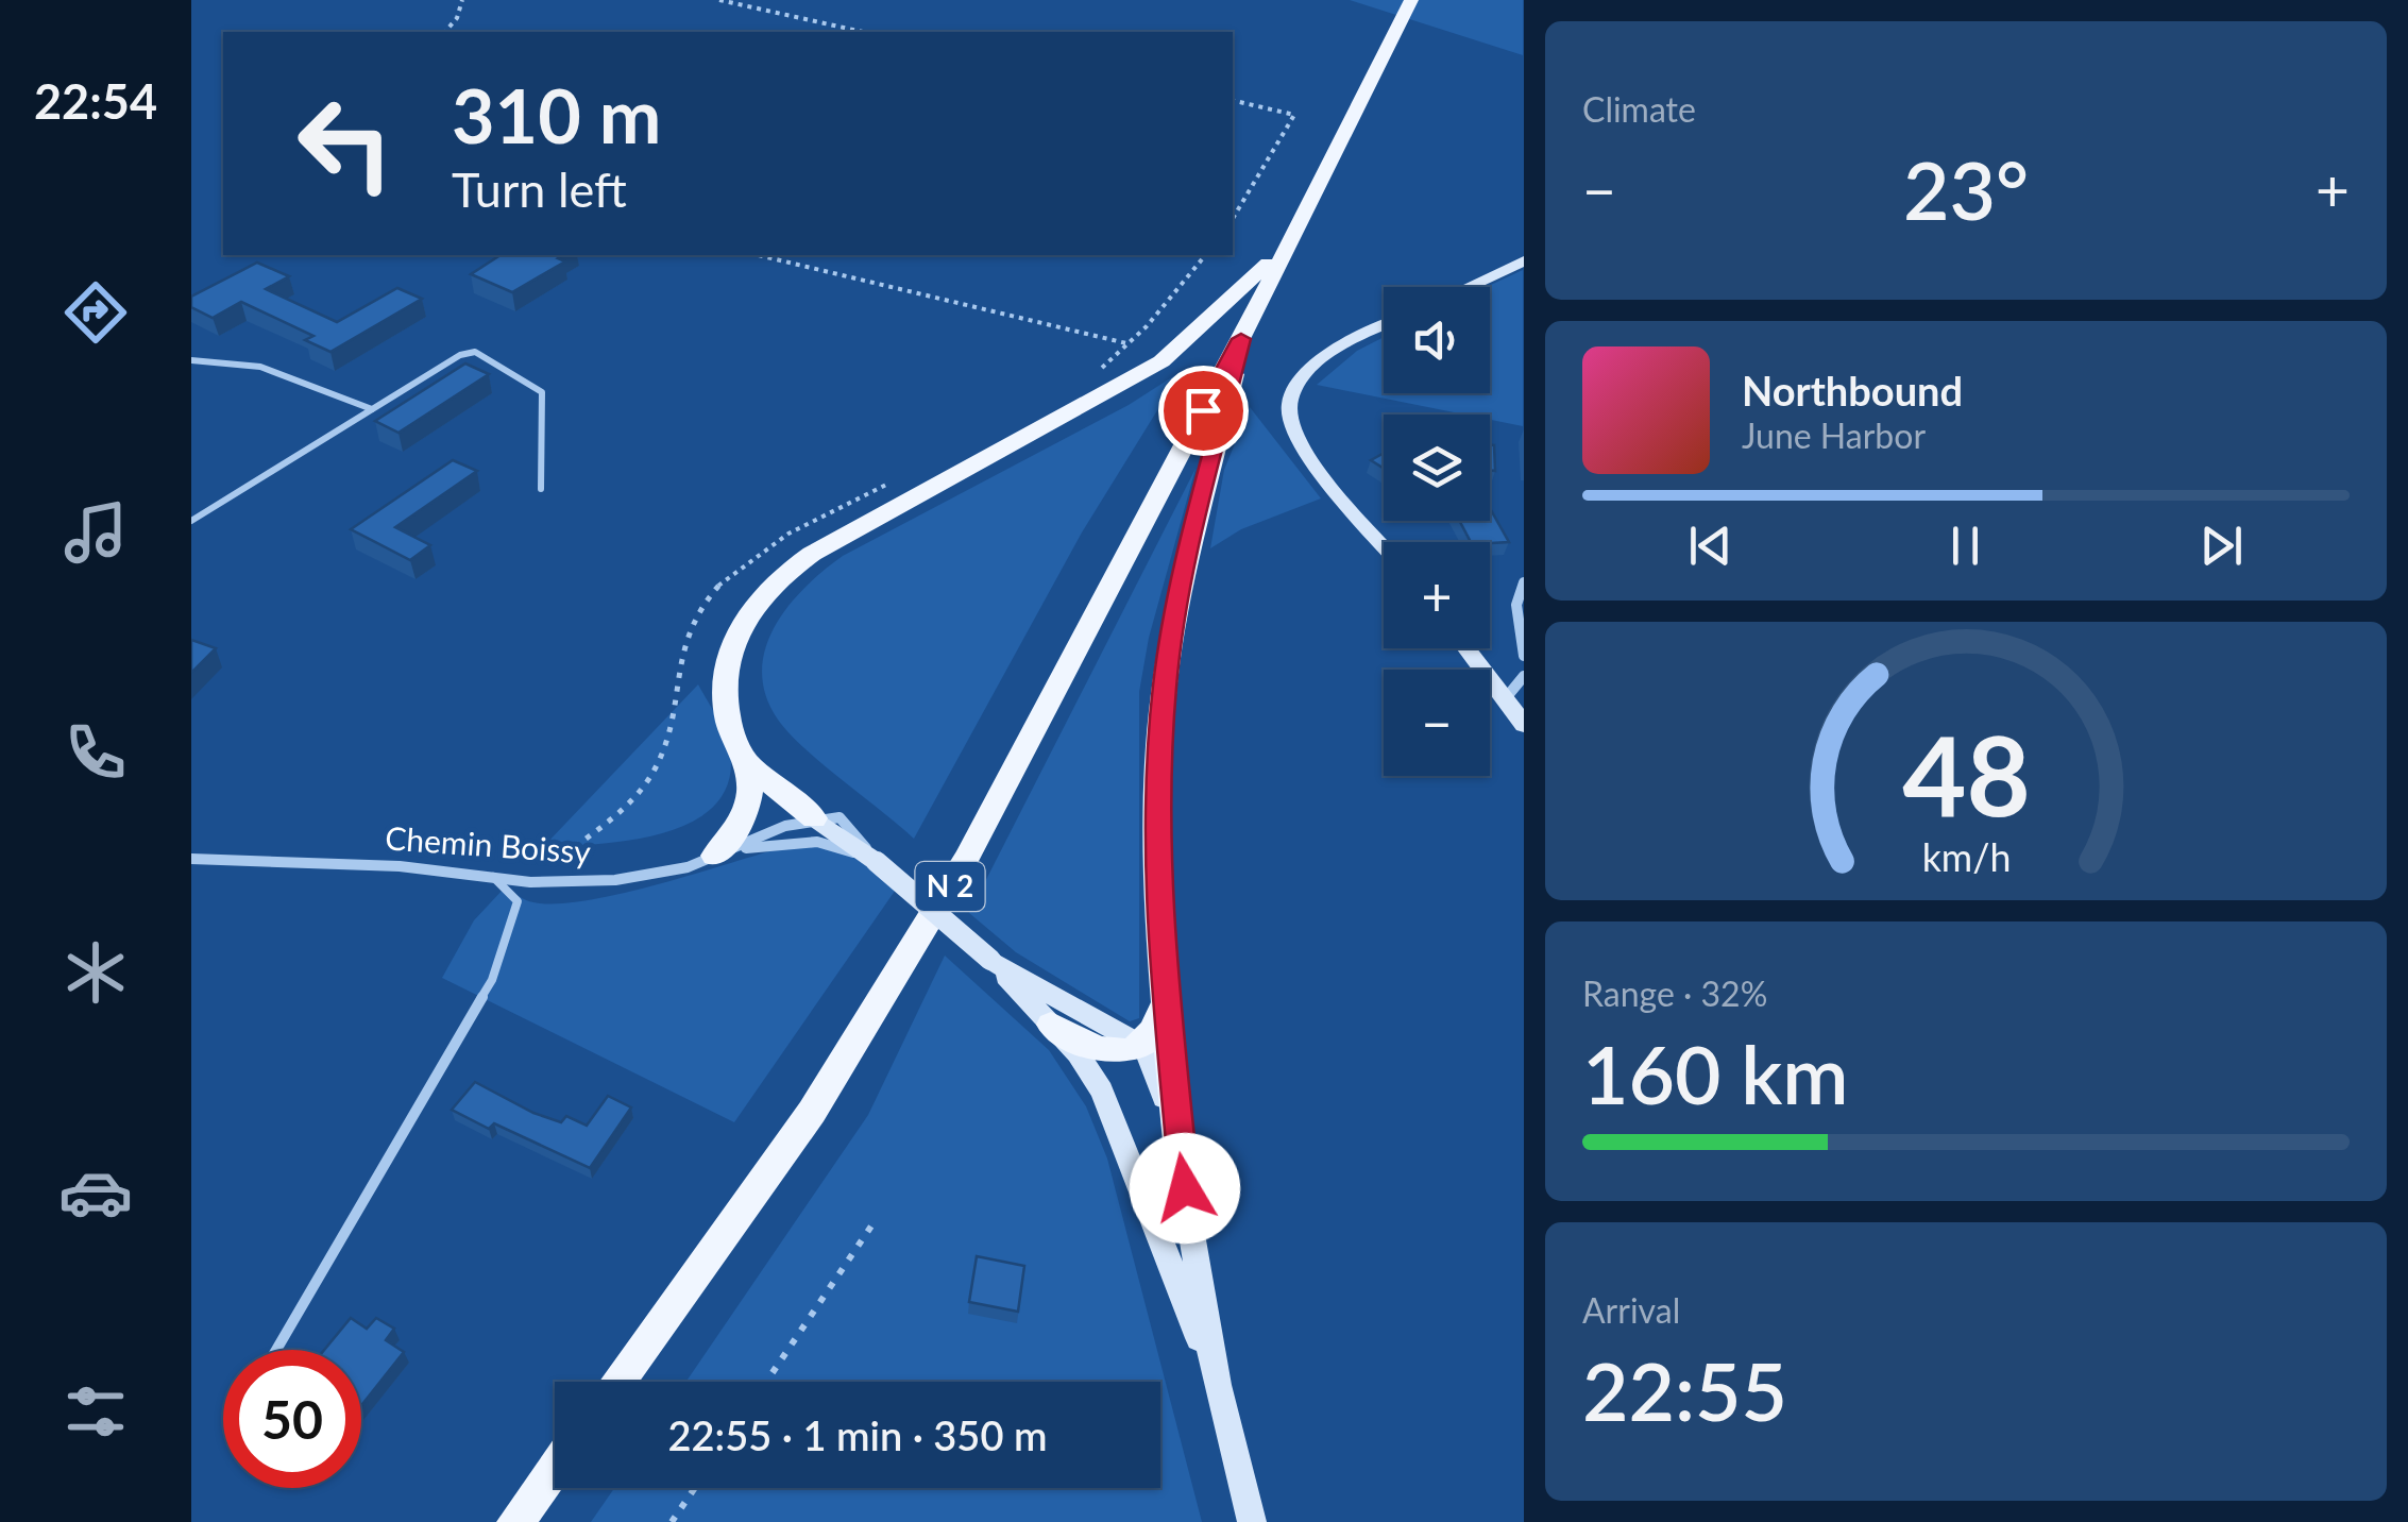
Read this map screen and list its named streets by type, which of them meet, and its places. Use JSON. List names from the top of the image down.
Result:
{
  "streets": {
    "main road": ["N 2"],
    "street": ["Chemin Boissy"]
  },
  "crossings": [
    ["Chemin Boissy", "N 2"]
  ],
  "page": {
    "tabs": "22:54",
    "tile": [
      "Climate",
      ["Range · 32%", "160 km"],
      ["Arrival", "22:55"]
    ],
    "turn": ["310 m", "Turn left"],
    "heat": ["−", "23°", "+"],
    "map_buttons": ["+", "−"],
    "song": ["Northbound", "June Harbor"],
    "limit": "50",
    "trip": "22:55 · 1 min · 350 m",
    "gauge": ["48", "km/h"]
  }
}
